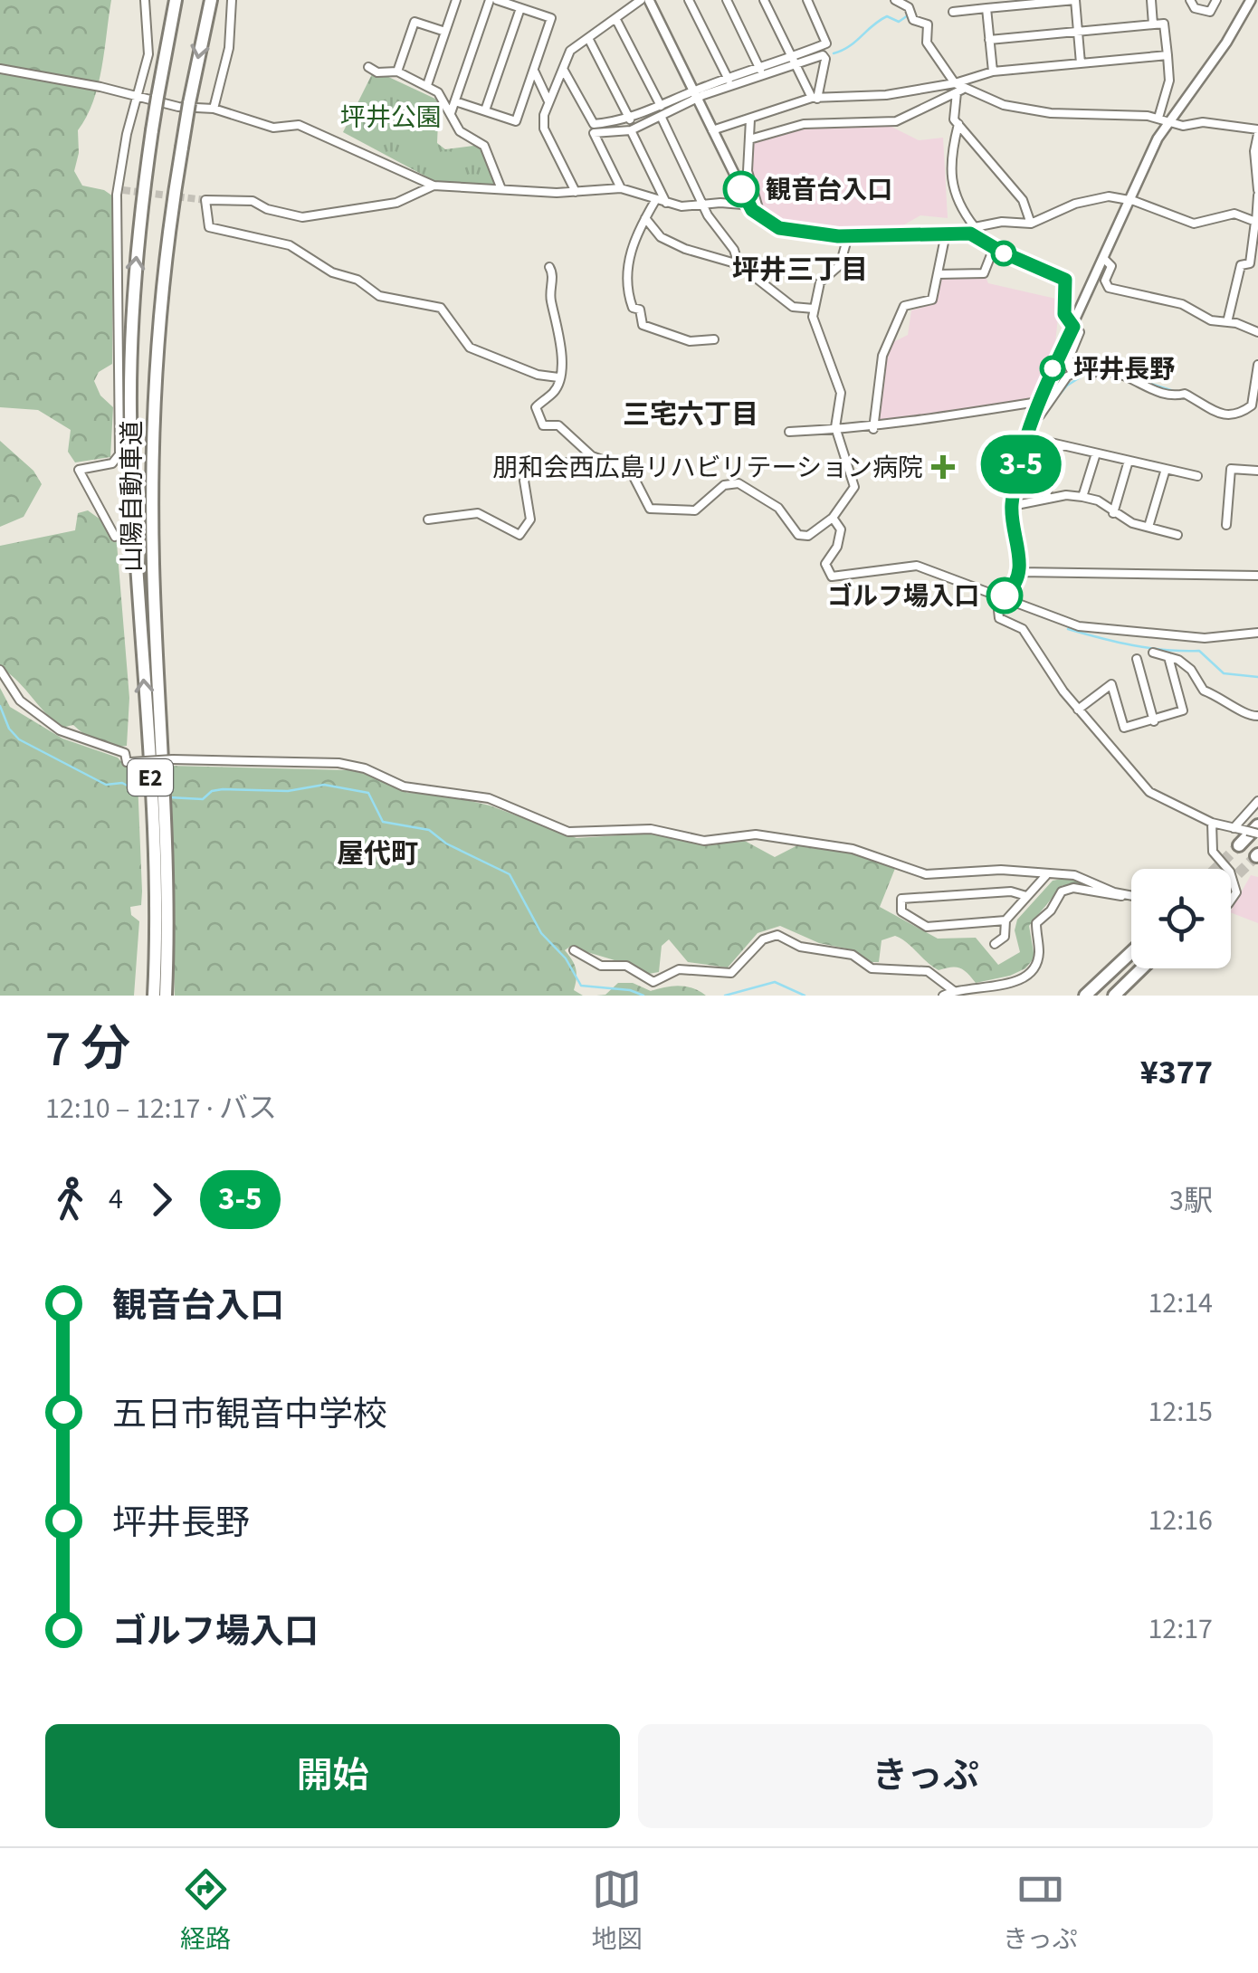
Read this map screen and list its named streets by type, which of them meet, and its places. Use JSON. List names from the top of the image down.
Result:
{
  "streets": {
    "highway": ["山陽自動車道", "E2"]
  },
  "districts": ["坪井三丁目", "三宅六丁目", "屋代町"],
  "parks": ["坪井公園"],
  "places": {
    "other": ["観音台入口", "坪井長野", "ゴルフ場入口"],
    "health": ["朋和会西広島リハビリテーション病院"]
  },
  "lines": ["bus line 3-5"],
  "page": {
    "on_map": "3-5",
    "heading": ["7 分", "12:10 – 12:17 · バス", "¥377"],
    "legs": ["4", "3-5", "3駅"],
    "list": [
      {
        "name": "観音台入口",
        "value": "12:14"
      },
      {
        "name": "五日市観音中学校",
        "value": "12:15"
      },
      {
        "name": "坪井長野",
        "value": "12:16"
      },
      {
        "name": "ゴルフ場入口",
        "value": "12:17"
      }
    ],
    "buttons": ["開始", "きっぷ"],
    "tabs": ["経路", "地図", "きっぷ"]
  }
}
